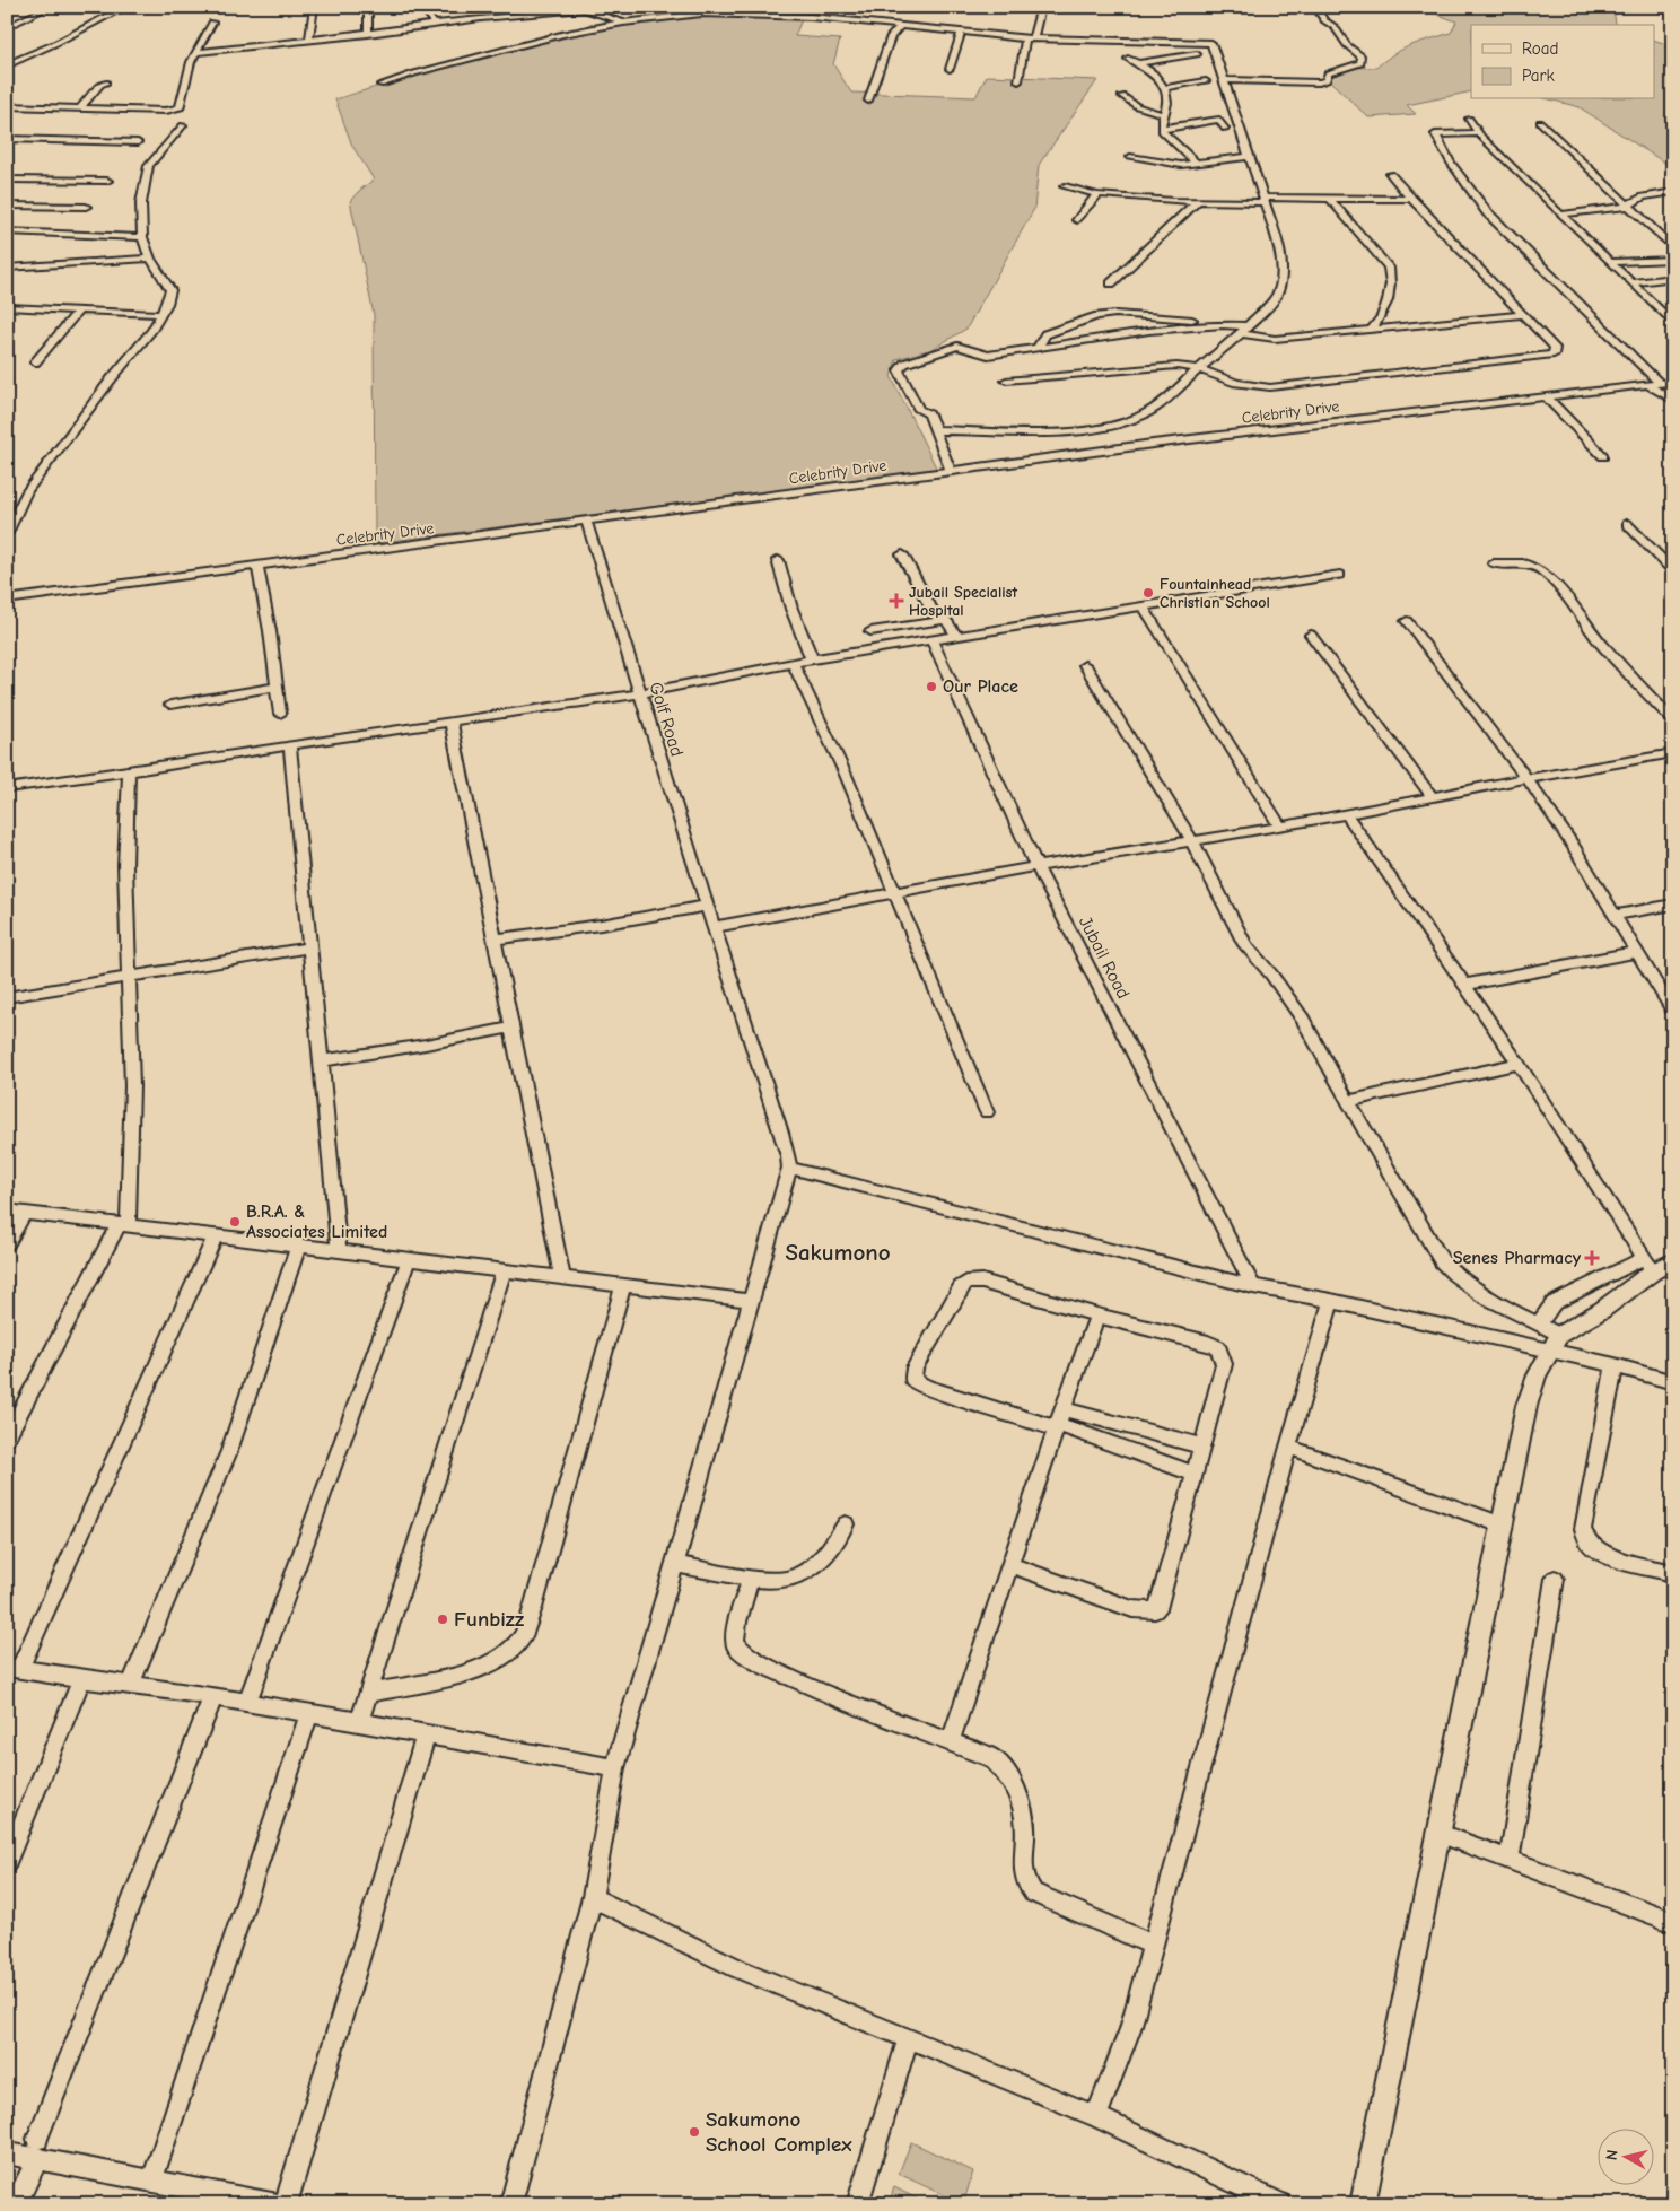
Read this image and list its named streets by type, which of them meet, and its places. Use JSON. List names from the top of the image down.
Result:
{
  "streets": {
    "street": ["Celebrity Drive", "Golf Road", "Jubail Road"]
  },
  "crossings": [
    ["Celebrity Drive", "Golf Road"]
  ],
  "districts": ["Sakumono"],
  "places": {
    "other": [
      "Fountainhead Christian School",
      "Our Place",
      "B.R.A. & Associates Limited",
      "Funbizz",
      "Sakumono School Complex"
    ],
    "health": ["Jubail Specialist Hospital", "Senes Pharmacy"]
  },
  "legend": ["Road", "Park"],
  "north": "left"
}
